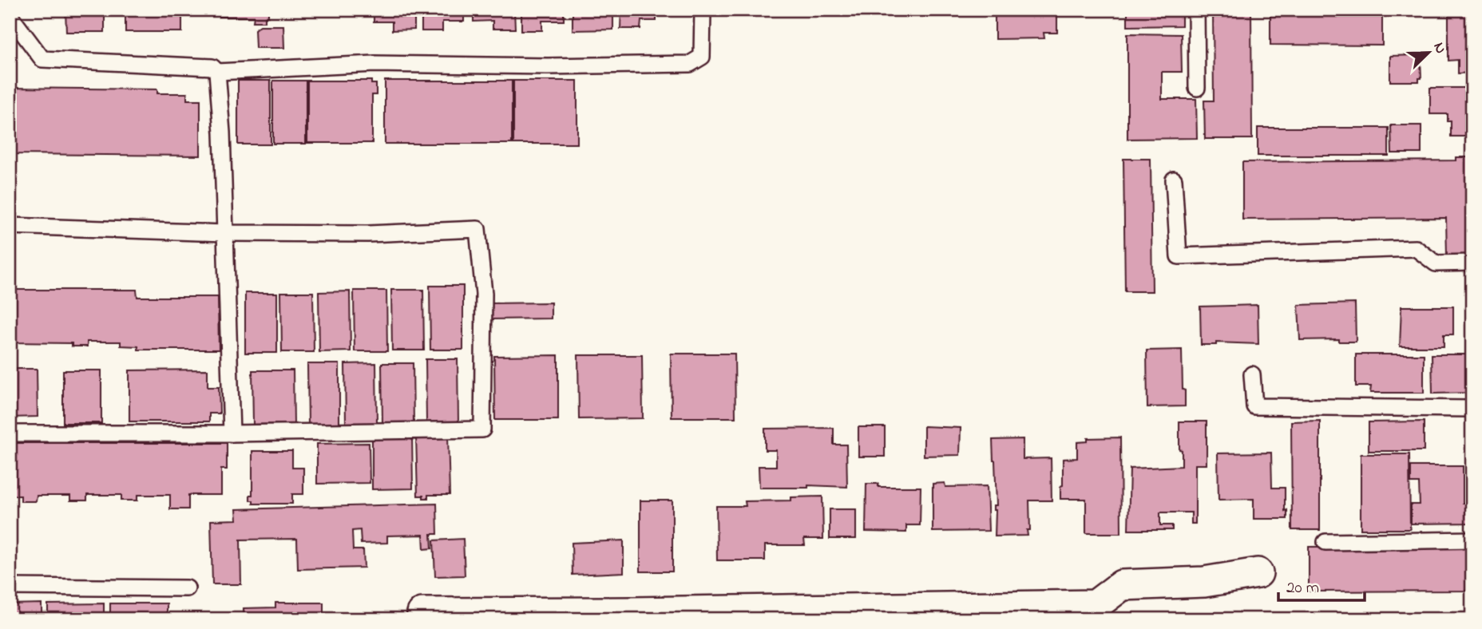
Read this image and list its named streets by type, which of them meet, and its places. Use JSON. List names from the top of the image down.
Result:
{
  "scale_bar": "20 m",
  "north": "top right"
}
